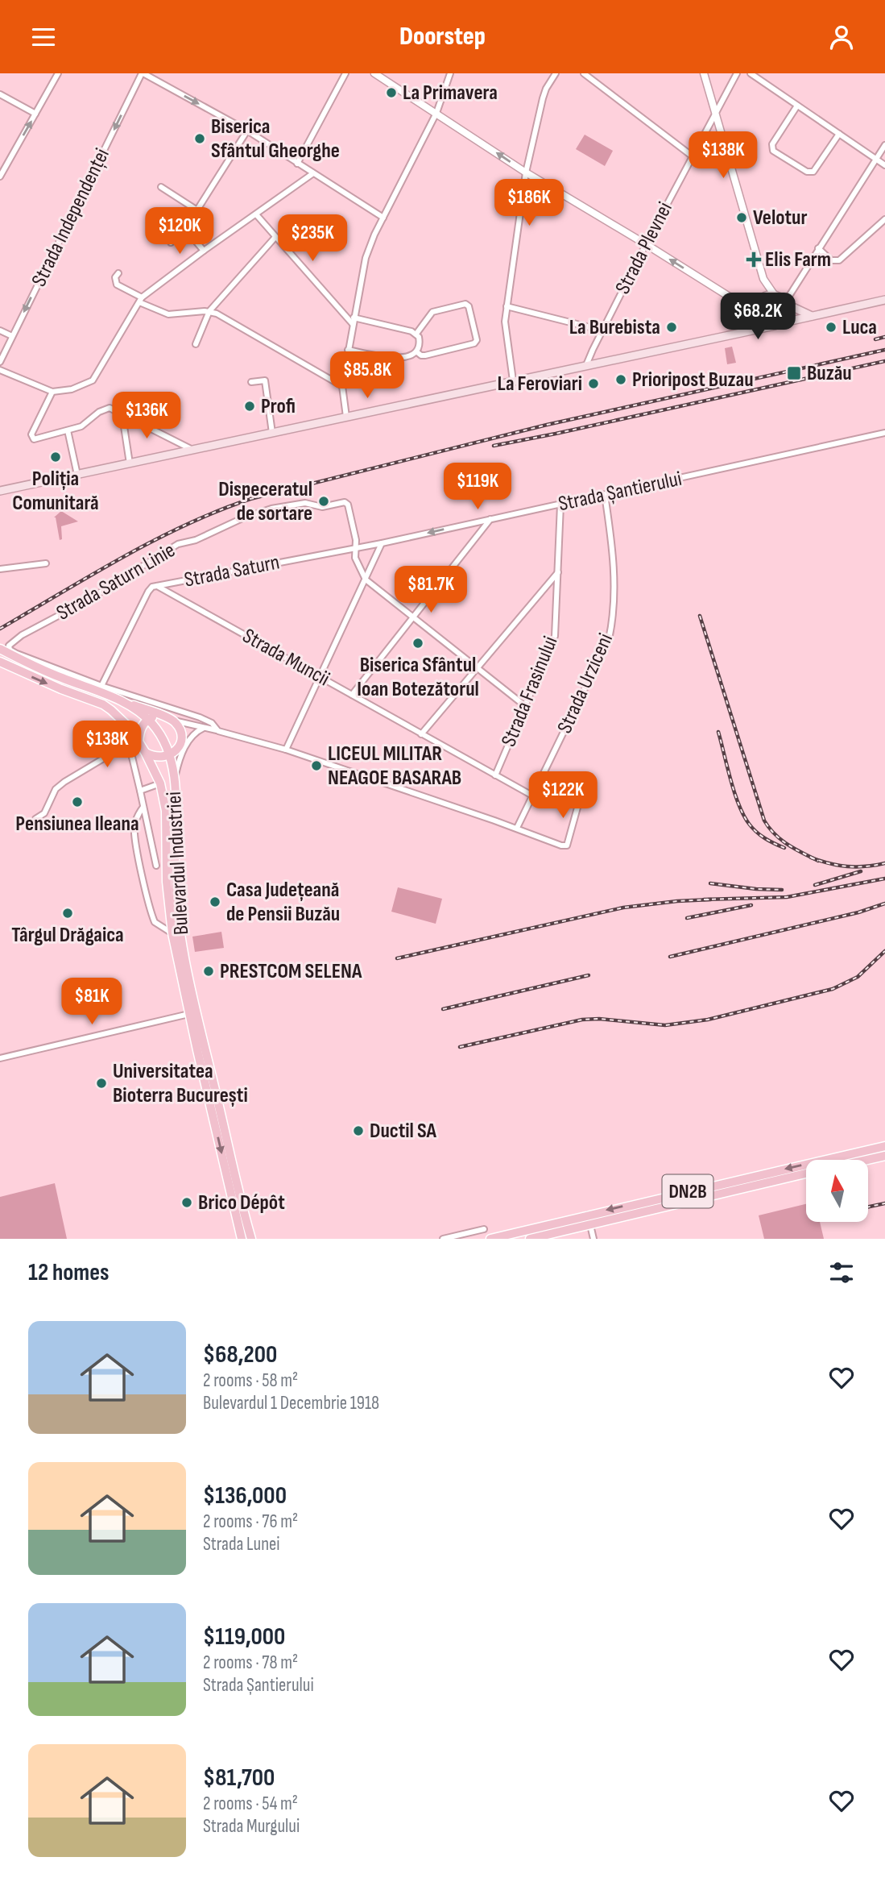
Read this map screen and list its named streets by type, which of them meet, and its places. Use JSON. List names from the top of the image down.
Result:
{
  "streets": {
    "main road": ["Bulevardul Industriei", "DN2B"],
    "street": [
      "Strada Independenței",
      "Strada Plevnei",
      "Strada Șantierului",
      "Strada Saturn",
      "Strada Saturn Linie",
      "Strada Muncii",
      "Strada Urziceni",
      "Strada Frasinului"
    ]
  },
  "crossings": [
    ["Strada Șantierului", "Strada Saturn"],
    ["Strada Șantierului", "Strada Saturn Linie"],
    ["Strada Șantierului", "Strada Urziceni"],
    ["Strada Șantierului", "Strada Frasinului"],
    ["Strada Saturn", "Strada Saturn Linie"],
    ["Strada Saturn", "Strada Muncii"],
    ["Strada Muncii", "Strada Urziceni"],
    ["Strada Muncii", "Strada Frasinului"]
  ],
  "one_way": ["Strada Independenței"],
  "places": {
    "other": [
      "La Primavera",
      "Biserica Sfântul Gheorghe",
      "Velotur",
      "La Burebista",
      "Luca",
      "Prioripost Buzau",
      "La Feroviari",
      "Profi",
      "Poliția Comunitară",
      "Dispeceratul de sortare",
      "Biserica Sfântul Ioan Botezătorul",
      "LICEUL MILITAR NEAGOE BASARAB",
      "Pensiunea Ileana",
      "Casa Județeană de Pensii Buzău",
      "Târgul Drăgaica",
      "PRESTCOM SELENA",
      "Universitatea Bioterra București",
      "Ductil SA",
      "Brico Dépôt"
    ],
    "health": ["Elis Farm"],
    "transit": ["Buzău"]
  },
  "north": "top",
  "page": {
    "header": "Doorstep",
    "price": [
      "$138K",
      "$186K",
      "$120K",
      "$235K",
      "$68.2K",
      "$85.8K",
      "$136K",
      "$119K",
      "$81.7K",
      "$138K",
      "$122K",
      "$81K"
    ],
    "heading": "12 homes",
    "list": [
      {
        "name": "$68,200",
        "note": "2 rooms · 58 m² · Bulevardul 1 Decembrie 1918"
      },
      {
        "name": "$136,000",
        "note": "2 rooms · 76 m² · Strada Lunei"
      },
      {
        "name": "$119,000",
        "note": "2 rooms · 78 m² · Strada Șantierului"
      },
      {
        "name": "$81,700",
        "note": "2 rooms · 54 m² · Strada Murgului"
      }
    ]
  }
}
